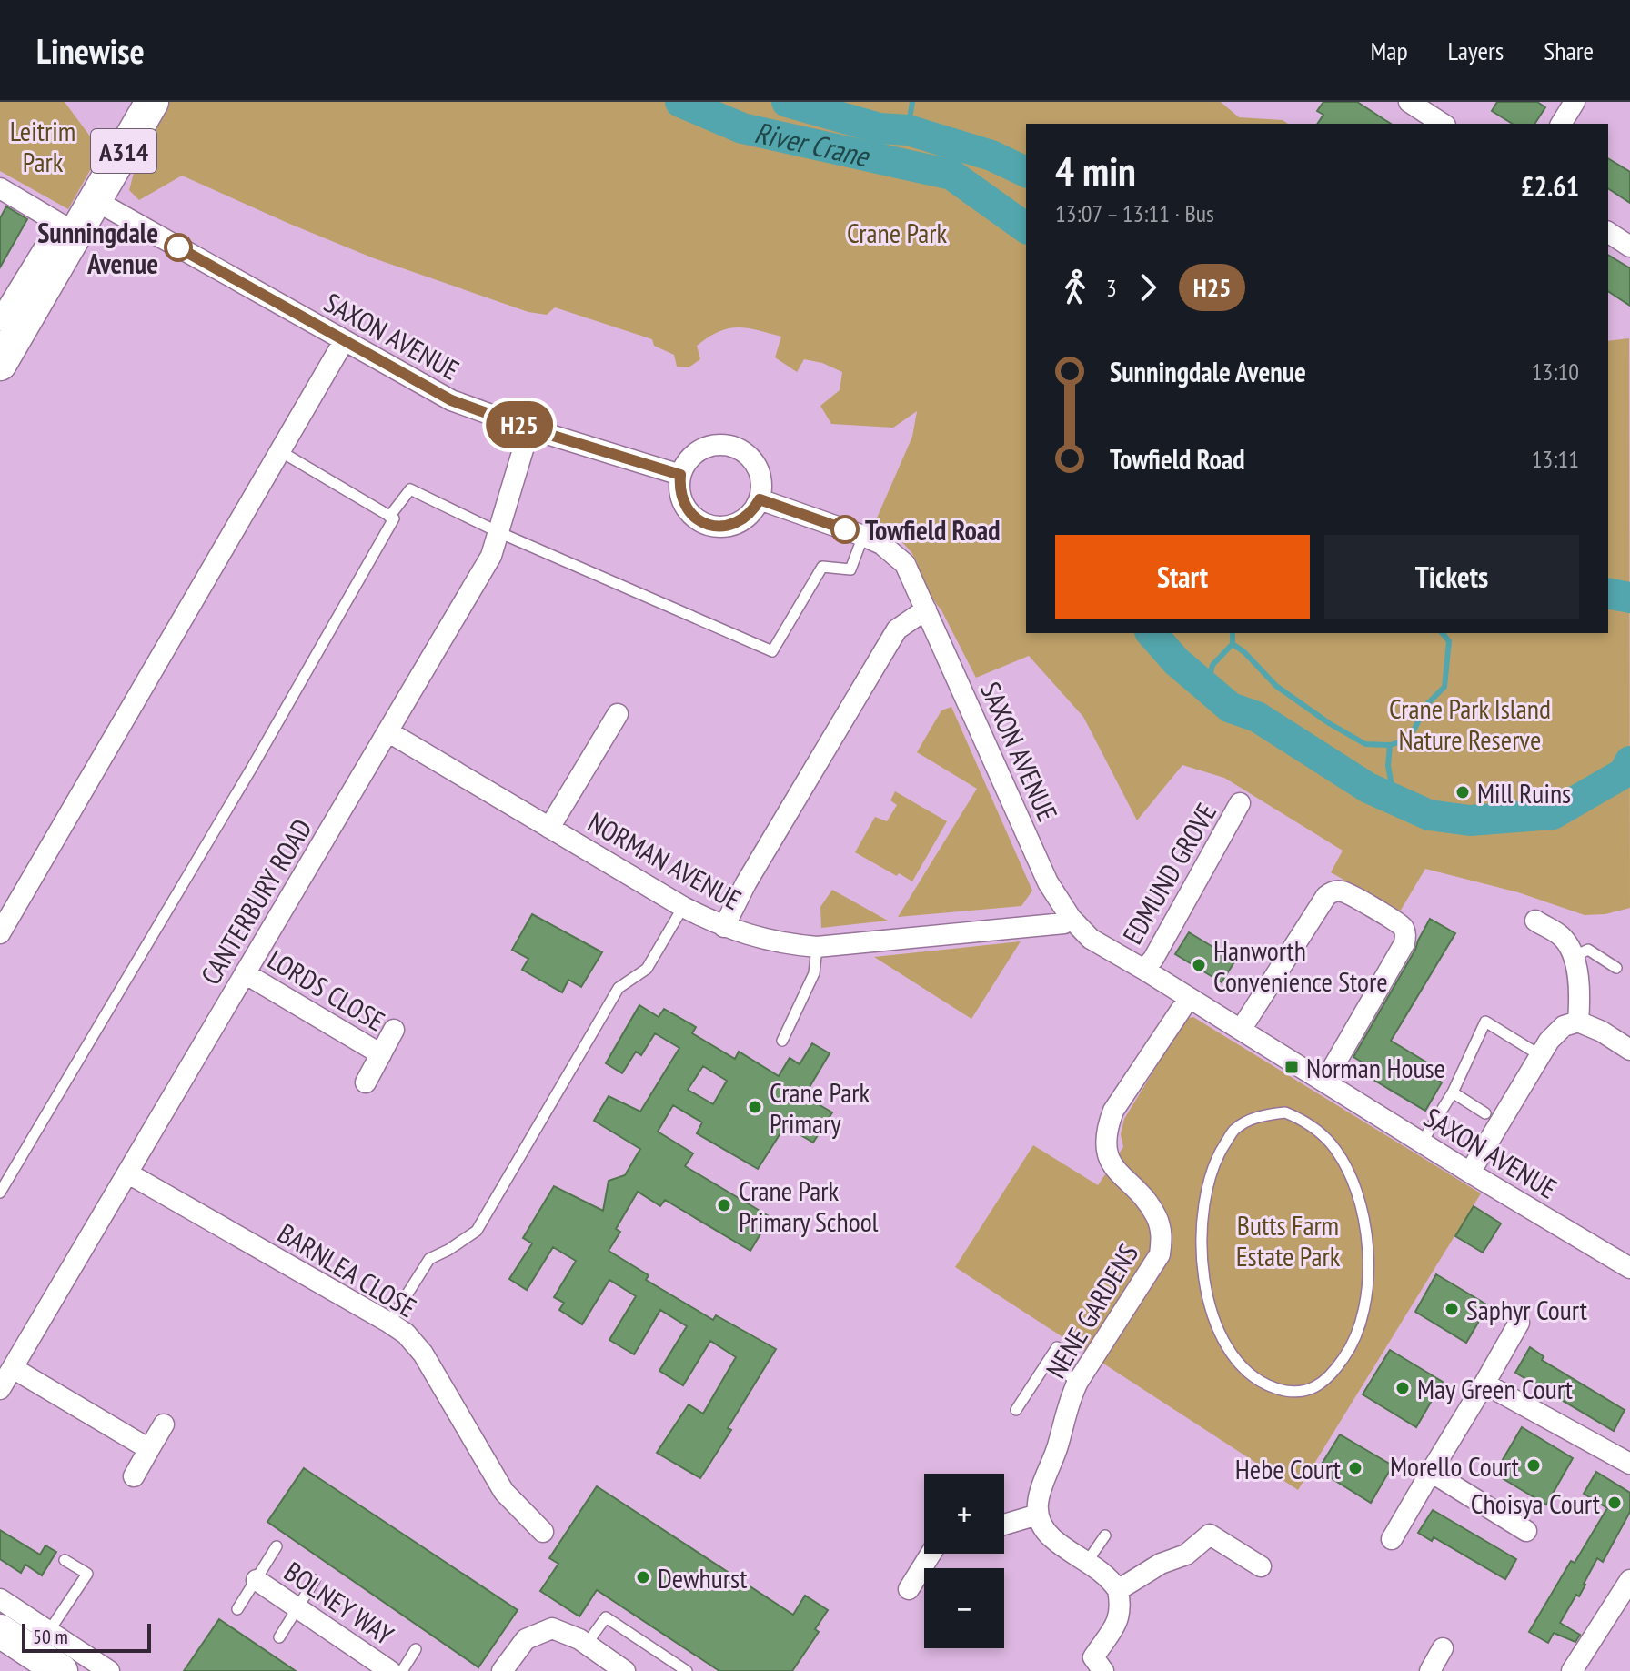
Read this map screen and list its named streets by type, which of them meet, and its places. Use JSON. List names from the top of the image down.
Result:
{
  "streets": {
    "main road": ["A314"],
    "street": [
      "SAXON AVENUE",
      "NORMAN AVENUE",
      "EDMUND GROVE",
      "CANTERBURY ROAD",
      "LORDS CLOSE",
      "BARNLEA CLOSE",
      "NENE GARDENS",
      "BOLNEY WAY"
    ]
  },
  "crossings": [
    ["A314", "SAXON AVENUE"],
    ["SAXON AVENUE", "NORMAN AVENUE"],
    ["SAXON AVENUE", "EDMUND GROVE"],
    ["SAXON AVENUE", "CANTERBURY ROAD"],
    ["SAXON AVENUE", "NENE GARDENS"],
    ["NORMAN AVENUE", "CANTERBURY ROAD"],
    ["CANTERBURY ROAD", "LORDS CLOSE"],
    ["CANTERBURY ROAD", "BARNLEA CLOSE"]
  ],
  "water": ["River Crane"],
  "parks": [
    "Leitrim Park",
    "Crane Park",
    "Crane Park Island Nature Reserve",
    "Butts Farm Estate Park"
  ],
  "places": {
    "other": [
      "Sunningdale Avenue",
      "Towfield Road",
      "Mill Ruins",
      "Hanworth Convenience Store",
      "Crane Park Primary",
      "Crane Park Primary School",
      "Saphyr Court",
      "May Green Court",
      "Morello Court",
      "Hebe Court",
      "Choisya Court",
      "Dewhurst"
    ],
    "transit": ["Norman House"]
  },
  "lines": ["bus line H25"],
  "scale_bar": "50 m",
  "page": {
    "header": "Linewise",
    "nav": ["Map", "Layers", "Share"],
    "on_map": "H25",
    "heading": ["4 min", "13:07 – 13:11 · Bus", "£2.61"],
    "legs": ["3", "H25"],
    "list": [
      {
        "name": "Sunningdale Avenue",
        "value": "13:10"
      },
      {
        "name": "Towfield Road",
        "value": "13:11"
      }
    ],
    "buttons": ["Start", "Tickets"],
    "map_buttons": ["+", "−"],
    "scale": "50 m"
  }
}
